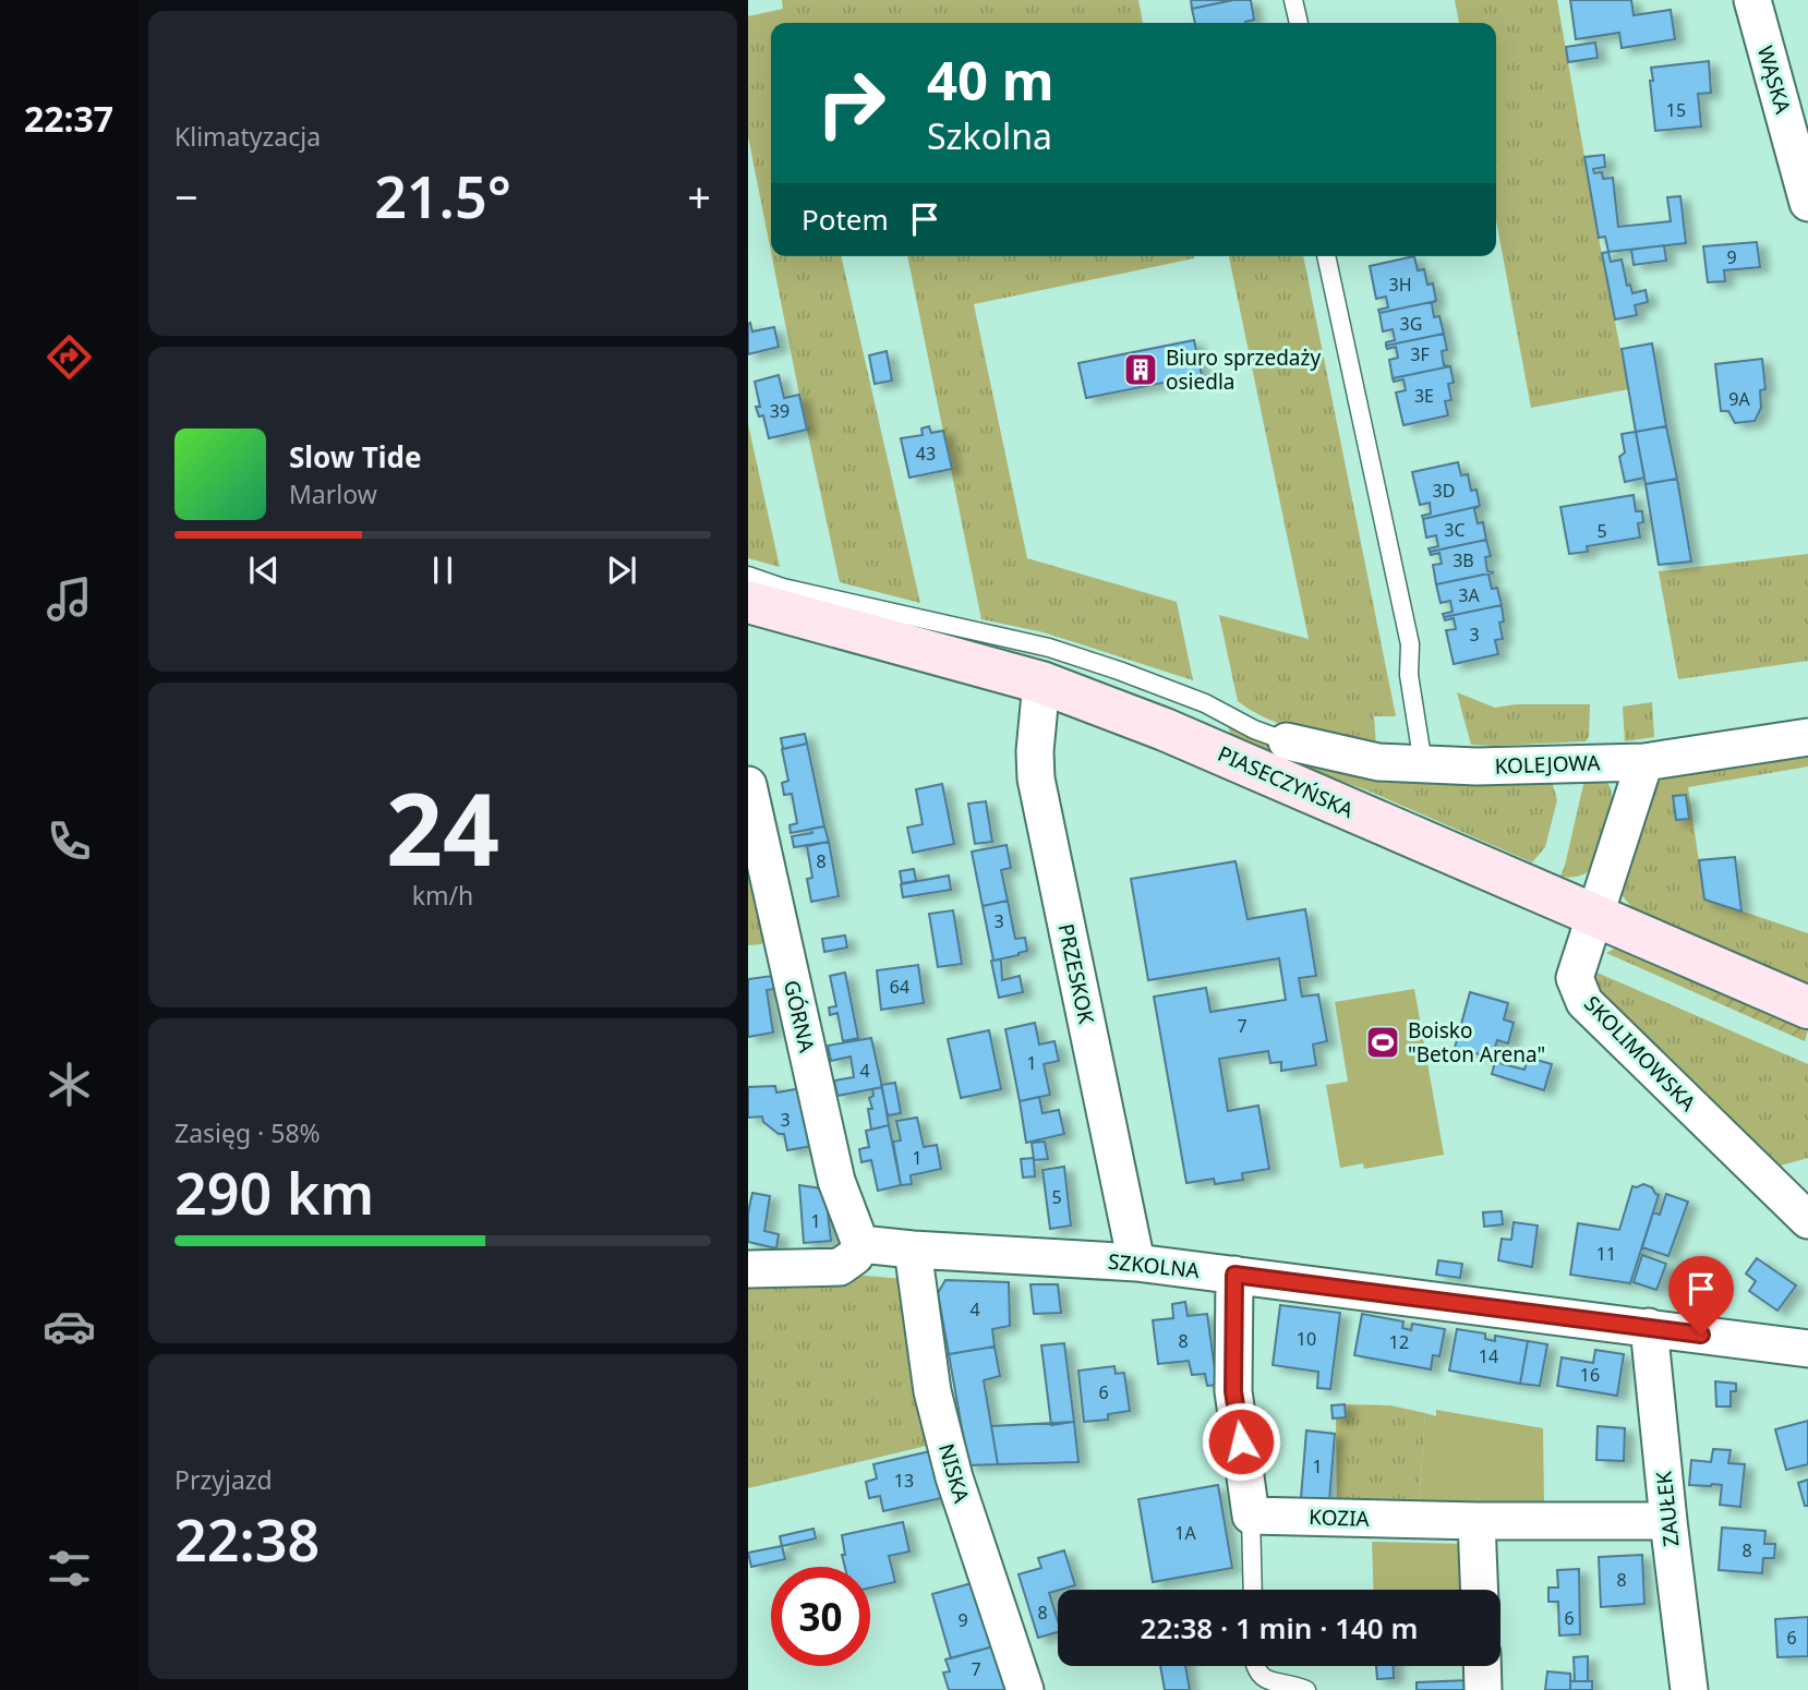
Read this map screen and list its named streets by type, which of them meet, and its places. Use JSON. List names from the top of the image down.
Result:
{
  "streets": {
    "main road": ["PIASECZYŃSKA"],
    "street": [
      "WĄSKA",
      "KOLEJOWA",
      "PRZESKOK",
      "GÓRNA",
      "SKOLIMOWSKA",
      "SZKOLNA",
      "NISKA",
      "ZAUŁEK",
      "KOZIA"
    ]
  },
  "crossings": [
    ["KOLEJOWA", "SKOLIMOWSKA"],
    ["PIASECZYŃSKA", "PRZESKOK"],
    ["PIASECZYŃSKA", "SKOLIMOWSKA"],
    ["PRZESKOK", "SZKOLNA"],
    ["GÓRNA", "SZKOLNA"],
    ["SZKOLNA", "NISKA"],
    ["SZKOLNA", "ZAUŁEK"],
    ["ZAUŁEK", "KOZIA"]
  ],
  "places": {
    "building": ["Biuro sprzedaży osiedla"],
    "sports": ["Boisko \"Beton Arena\""]
  },
  "house_numbers": [
    "15",
    "9",
    "3H",
    "3G",
    "3F",
    "3E",
    "9A",
    "39",
    "43",
    "3D",
    "3C",
    "5",
    "3B",
    "3A",
    "3",
    "8",
    "3",
    "64",
    "7",
    "1",
    "4",
    "3",
    "1",
    "5",
    "1",
    "11",
    "4",
    "10",
    "8",
    "12",
    "14",
    "16",
    "6",
    "1",
    "13",
    "1A",
    "8",
    "8",
    "8",
    "6",
    "9",
    "6",
    "7"
  ],
  "page": {
    "tabs": "22:37",
    "tile": [
      "Klimatyzacja",
      ["24", "km/h"],
      ["Zasięg · 58%", "290 km"],
      ["Przyjazd", "22:38"]
    ],
    "turn": ["40 m", "Szkolna"],
    "heat": ["−", "21.5°", "+"],
    "then": "Potem",
    "song": ["Slow Tide", "Marlow"],
    "limit": "30",
    "trip": "22:38 · 1 min · 140 m"
  }
}
